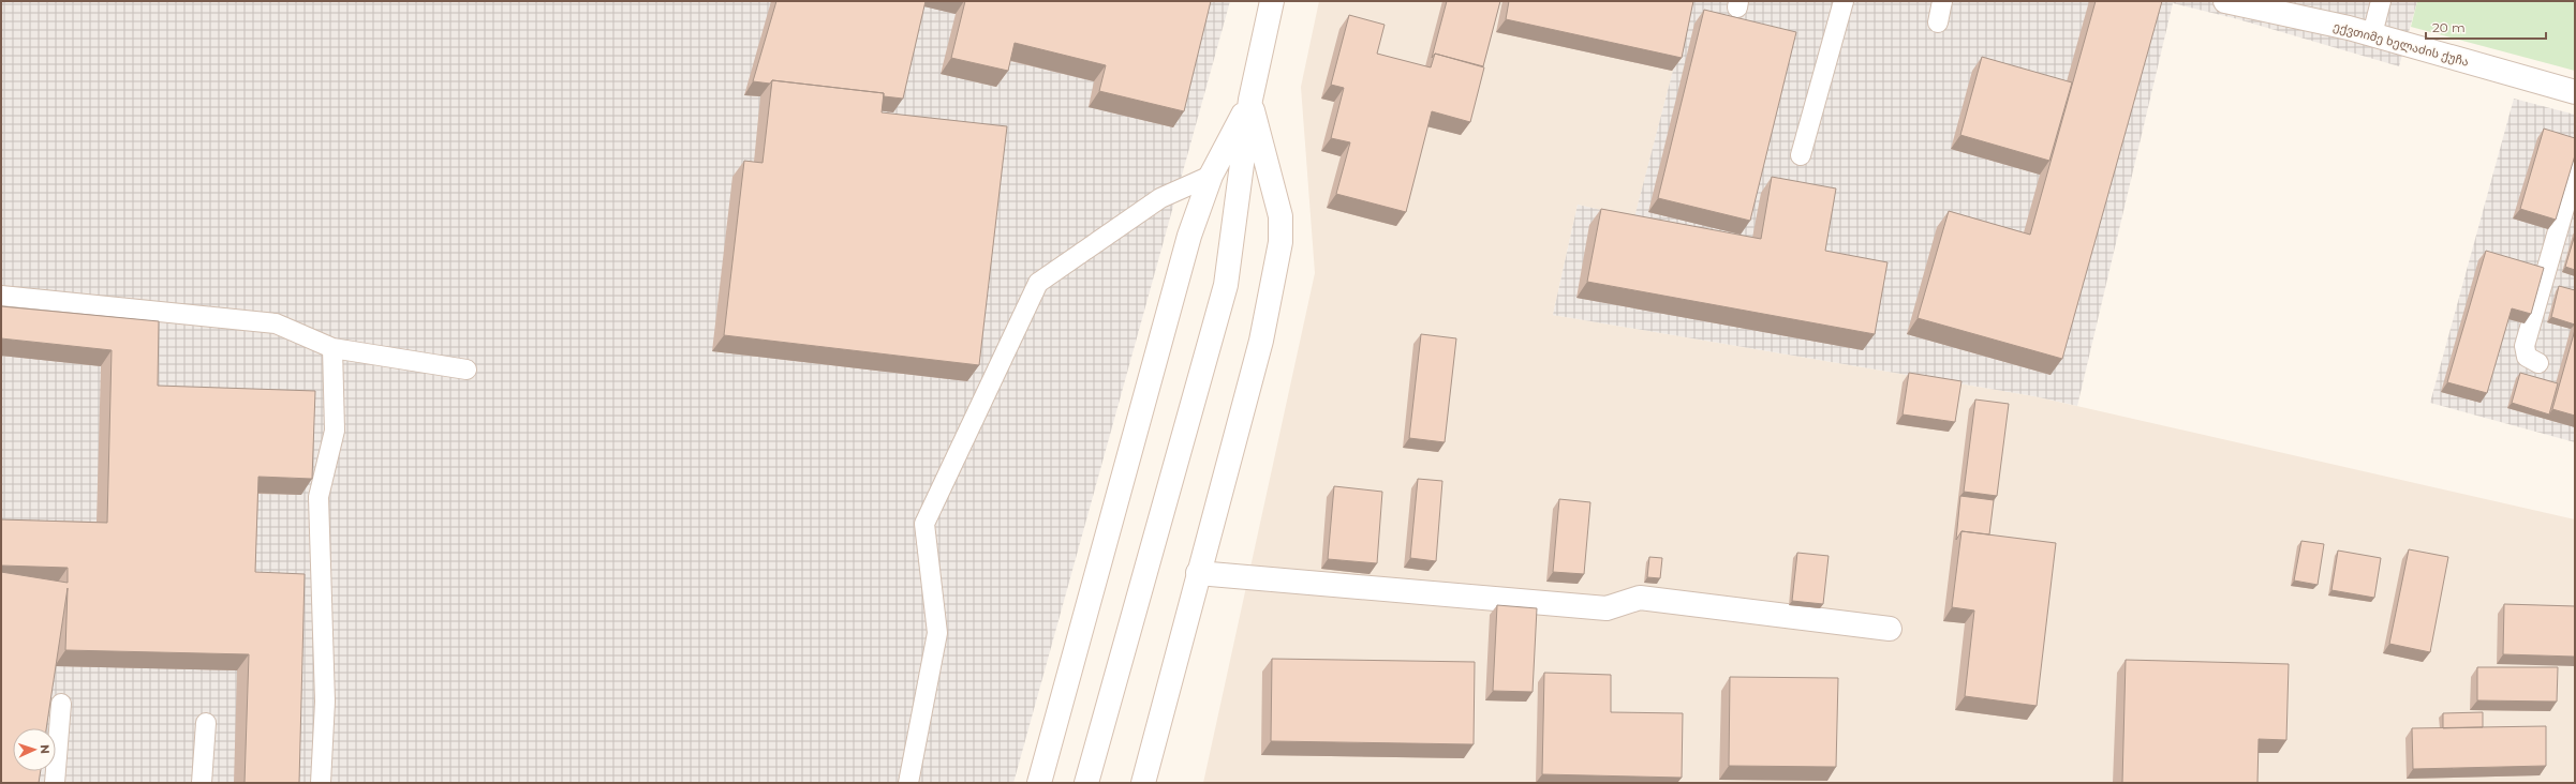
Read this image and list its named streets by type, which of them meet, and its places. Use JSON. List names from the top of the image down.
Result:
{
  "streets": {
    "main road": ["ექვთიმე ხელაძის ქუჩა"]
  },
  "scale_bar": "20 m",
  "north": "right"
}
